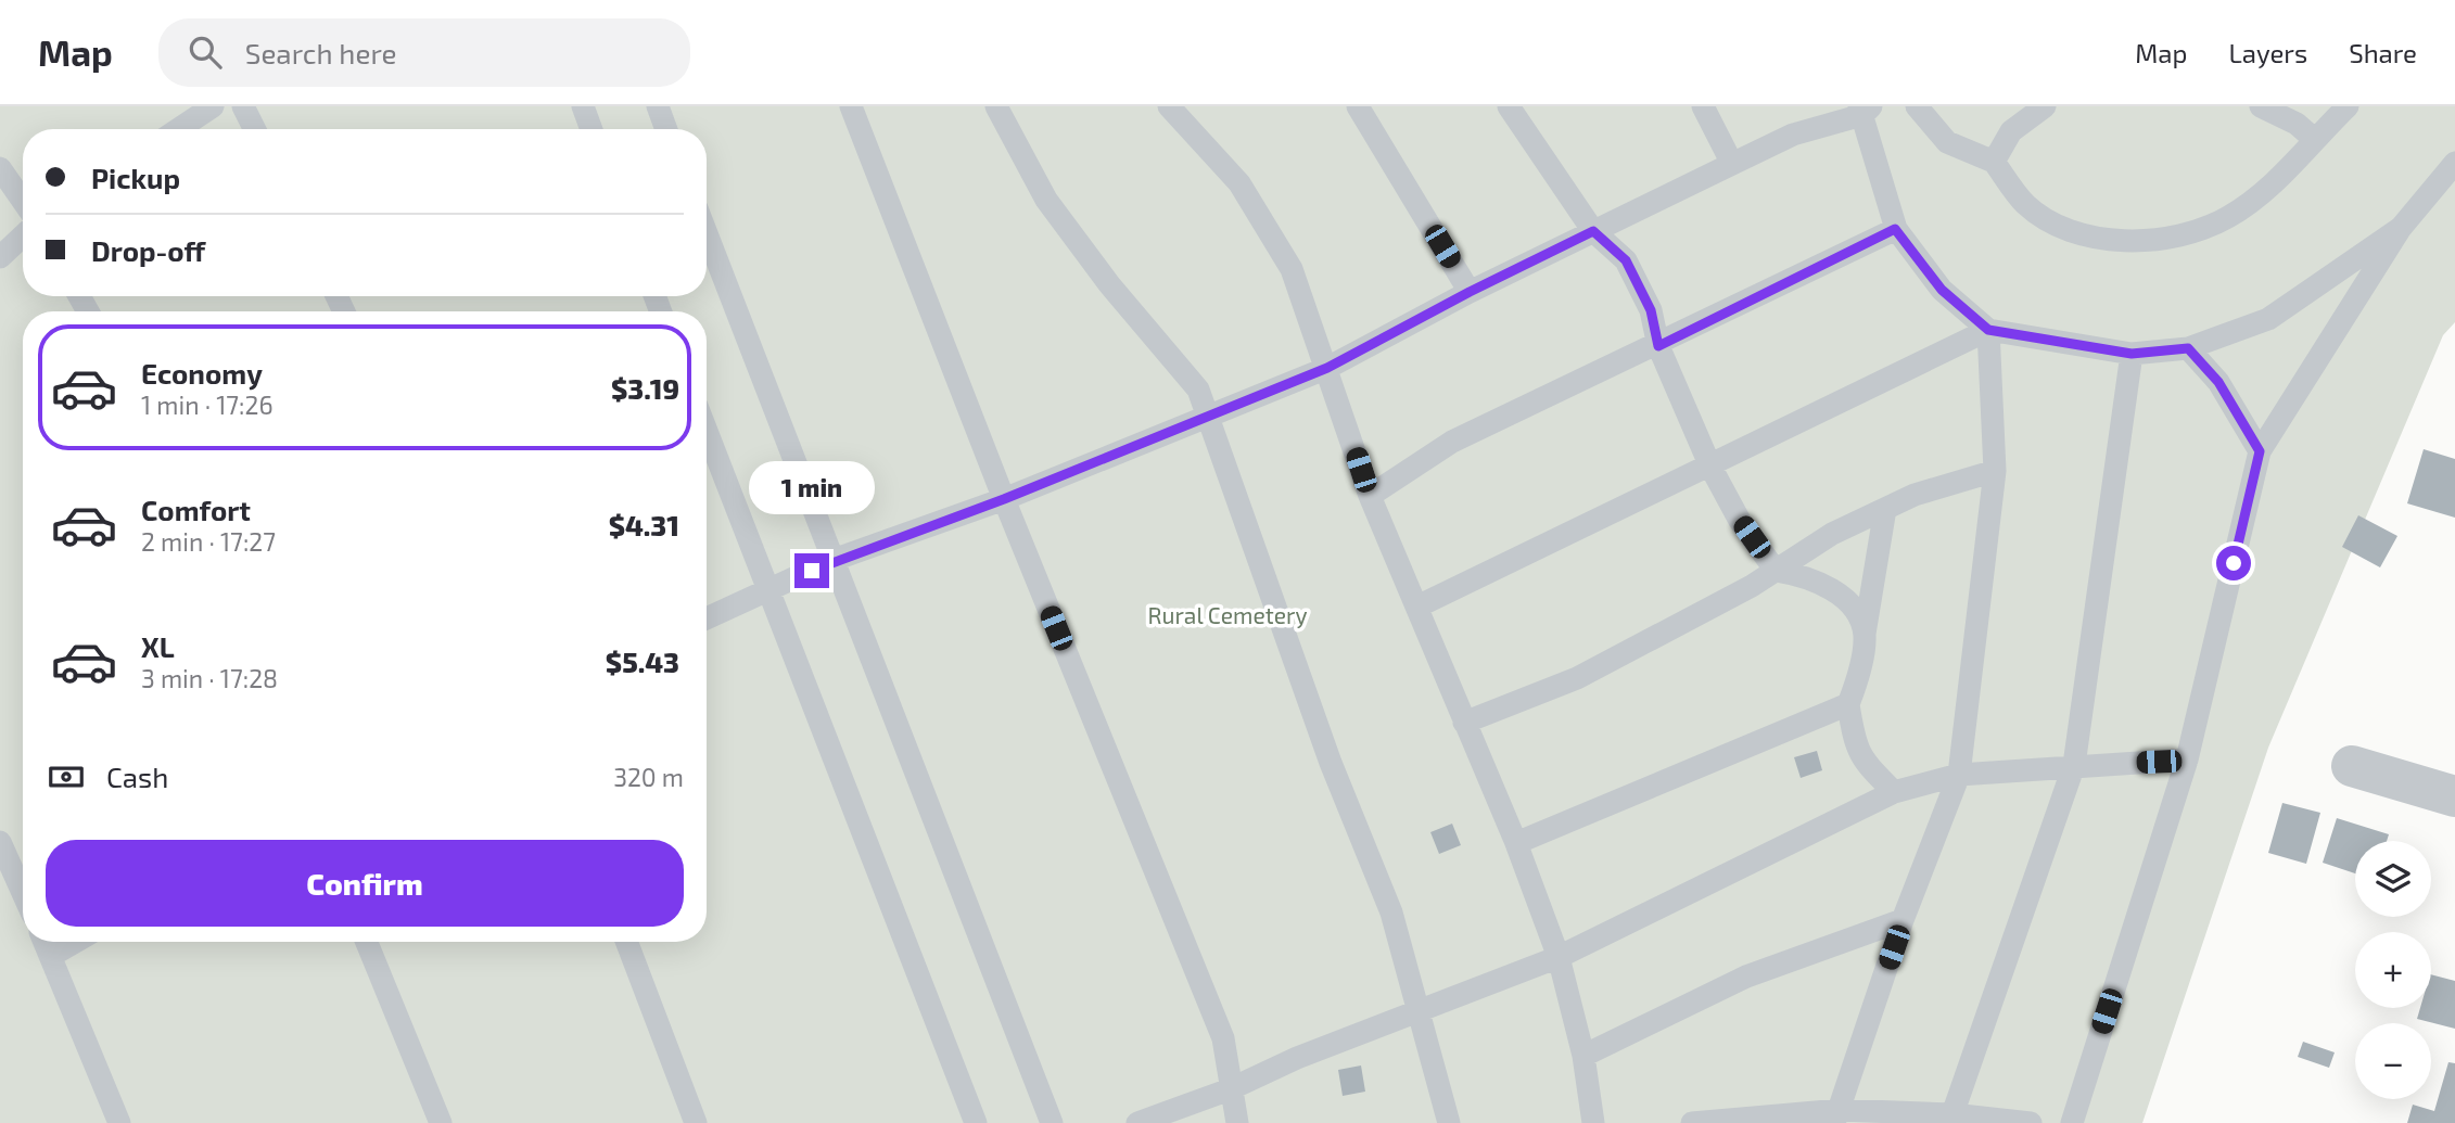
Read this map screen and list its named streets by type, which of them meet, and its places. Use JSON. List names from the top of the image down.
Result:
{
  "parks": ["Rural Cemetery"],
  "page": {
    "header": "Map",
    "search": "Search here",
    "nav": ["Map", "Layers", "Share"],
    "banner": ["Pickup", "Drop-off"],
    "list": [
      {
        "name": "Economy",
        "note": "1 min · 17:26",
        "value": "$3.19"
      },
      {
        "name": "Comfort",
        "note": "2 min · 17:27",
        "value": "$4.31"
      },
      {
        "name": "XL",
        "note": "3 min · 17:28",
        "value": "$5.43"
      }
    ],
    "bubble": "1 min",
    "pay": ["Cash", "320 m"],
    "buttons": "Confirm",
    "map_buttons": ["+", "−"]
  }
}
